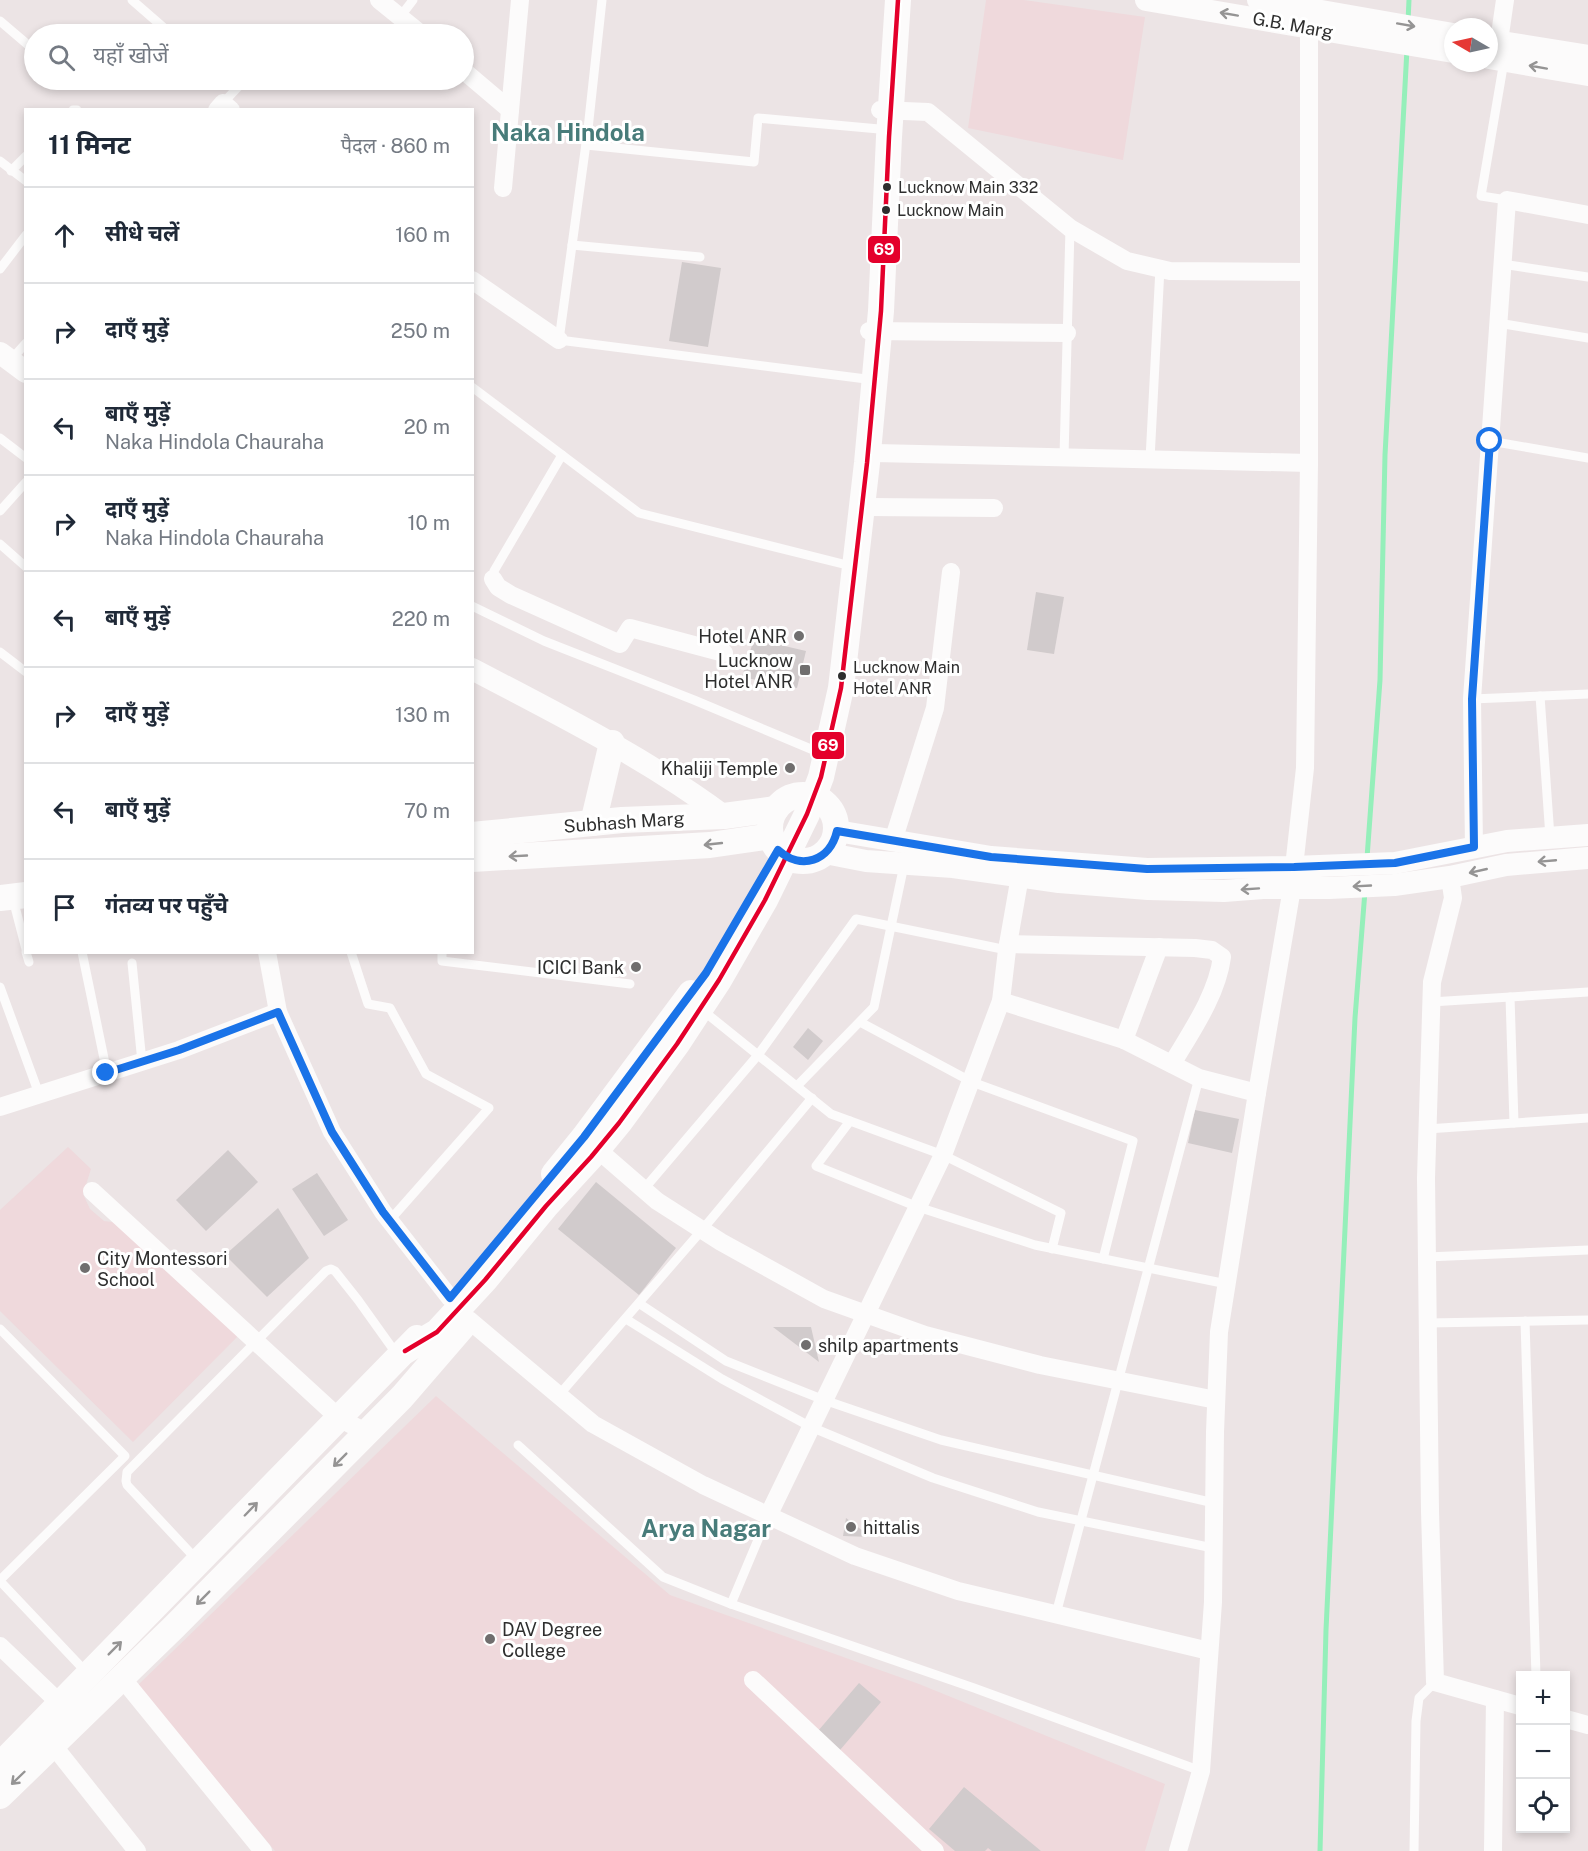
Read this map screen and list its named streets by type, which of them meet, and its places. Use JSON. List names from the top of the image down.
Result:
{
  "streets": {
    "main road": ["Subhash Marg"],
    "street": ["G.B. Marg"]
  },
  "districts": ["Naka Hindola", "Arya Nagar"],
  "places": {
    "other": [
      "Lucknow Main 332",
      "Lucknow Main",
      "Hotel ANR",
      "Lucknow Main Hotel ANR",
      "Khaliji Temple",
      "ICICI Bank",
      "City Montessori School",
      "shilp apartments",
      "hittalis",
      "DAV Degree College"
    ],
    "transit": ["Lucknow Hotel ANR"]
  },
  "lines": ["transit line 69"],
  "north": "left",
  "page": {
    "search": "यहाँ खोजें",
    "heading": ["11 मिनट", "पैदल · 860 m"],
    "list": [
      ["सीधे चलें", "160 m"],
      ["दाएँ मुड़ें", "250 m"],
      ["बाएँ मुड़ें", "Naka Hindola Chauraha", "20 m"],
      ["दाएँ मुड़ें", "Naka Hindola Chauraha", "10 m"],
      ["बाएँ मुड़ें", "220 m"],
      ["दाएँ मुड़ें", "130 m"],
      ["बाएँ मुड़ें", "70 m"],
      "गंतव्य पर पहुँचे"
    ],
    "map_buttons": ["+", "−"]
  }
}
